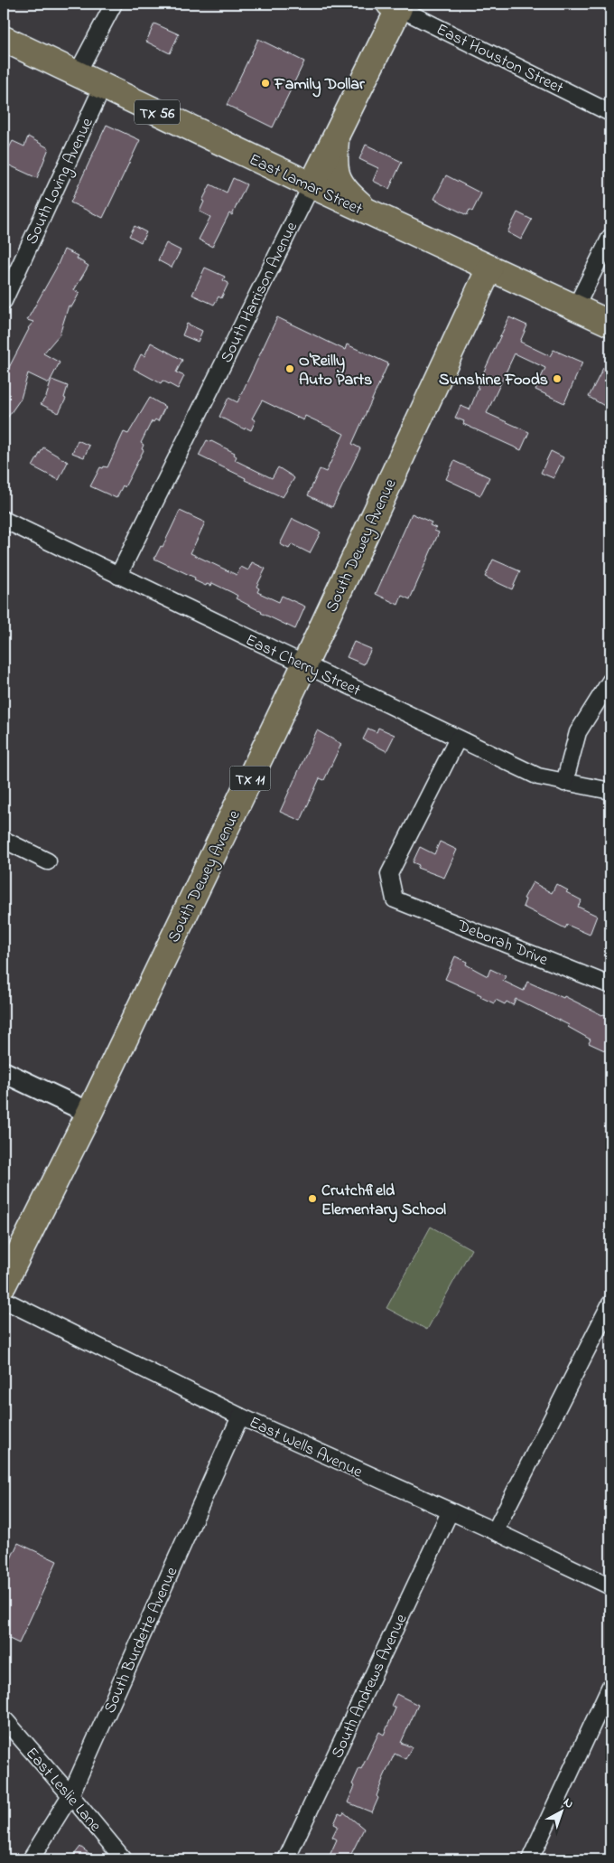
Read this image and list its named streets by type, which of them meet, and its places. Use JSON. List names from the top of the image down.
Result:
{
  "streets": {
    "main road": [
      "TX 56",
      "East Lamar Street",
      "South Harrison Avenue",
      "South Dewey Avenue",
      "TX 11"
    ],
    "street": [
      "East Houston Street",
      "South Loving Avenue",
      "East Cherry Street",
      "Deborah Drive",
      "East Wells Avenue",
      "South Burdette Avenue",
      "South Andrews Avenue",
      "East Leslie Lane"
    ]
  },
  "crossings": [
    ["East Houston Street", "South Harrison Avenue"],
    ["South Loving Avenue", "East Lamar Street"],
    ["East Lamar Street", "South Harrison Avenue"],
    ["East Lamar Street", "South Dewey Avenue"],
    ["South Harrison Avenue", "East Cherry Street"],
    ["South Dewey Avenue", "East Cherry Street"],
    ["East Cherry Street", "Deborah Drive"],
    ["East Wells Avenue", "South Burdette Avenue"],
    ["East Wells Avenue", "South Andrews Avenue"],
    ["South Burdette Avenue", "East Leslie Lane"]
  ],
  "places": [
    "Family Dollar",
    "O'Reilly Auto Parts",
    "Sunshine Foods",
    "Crutchfield Elementary School"
  ],
  "north": "top right"
}
